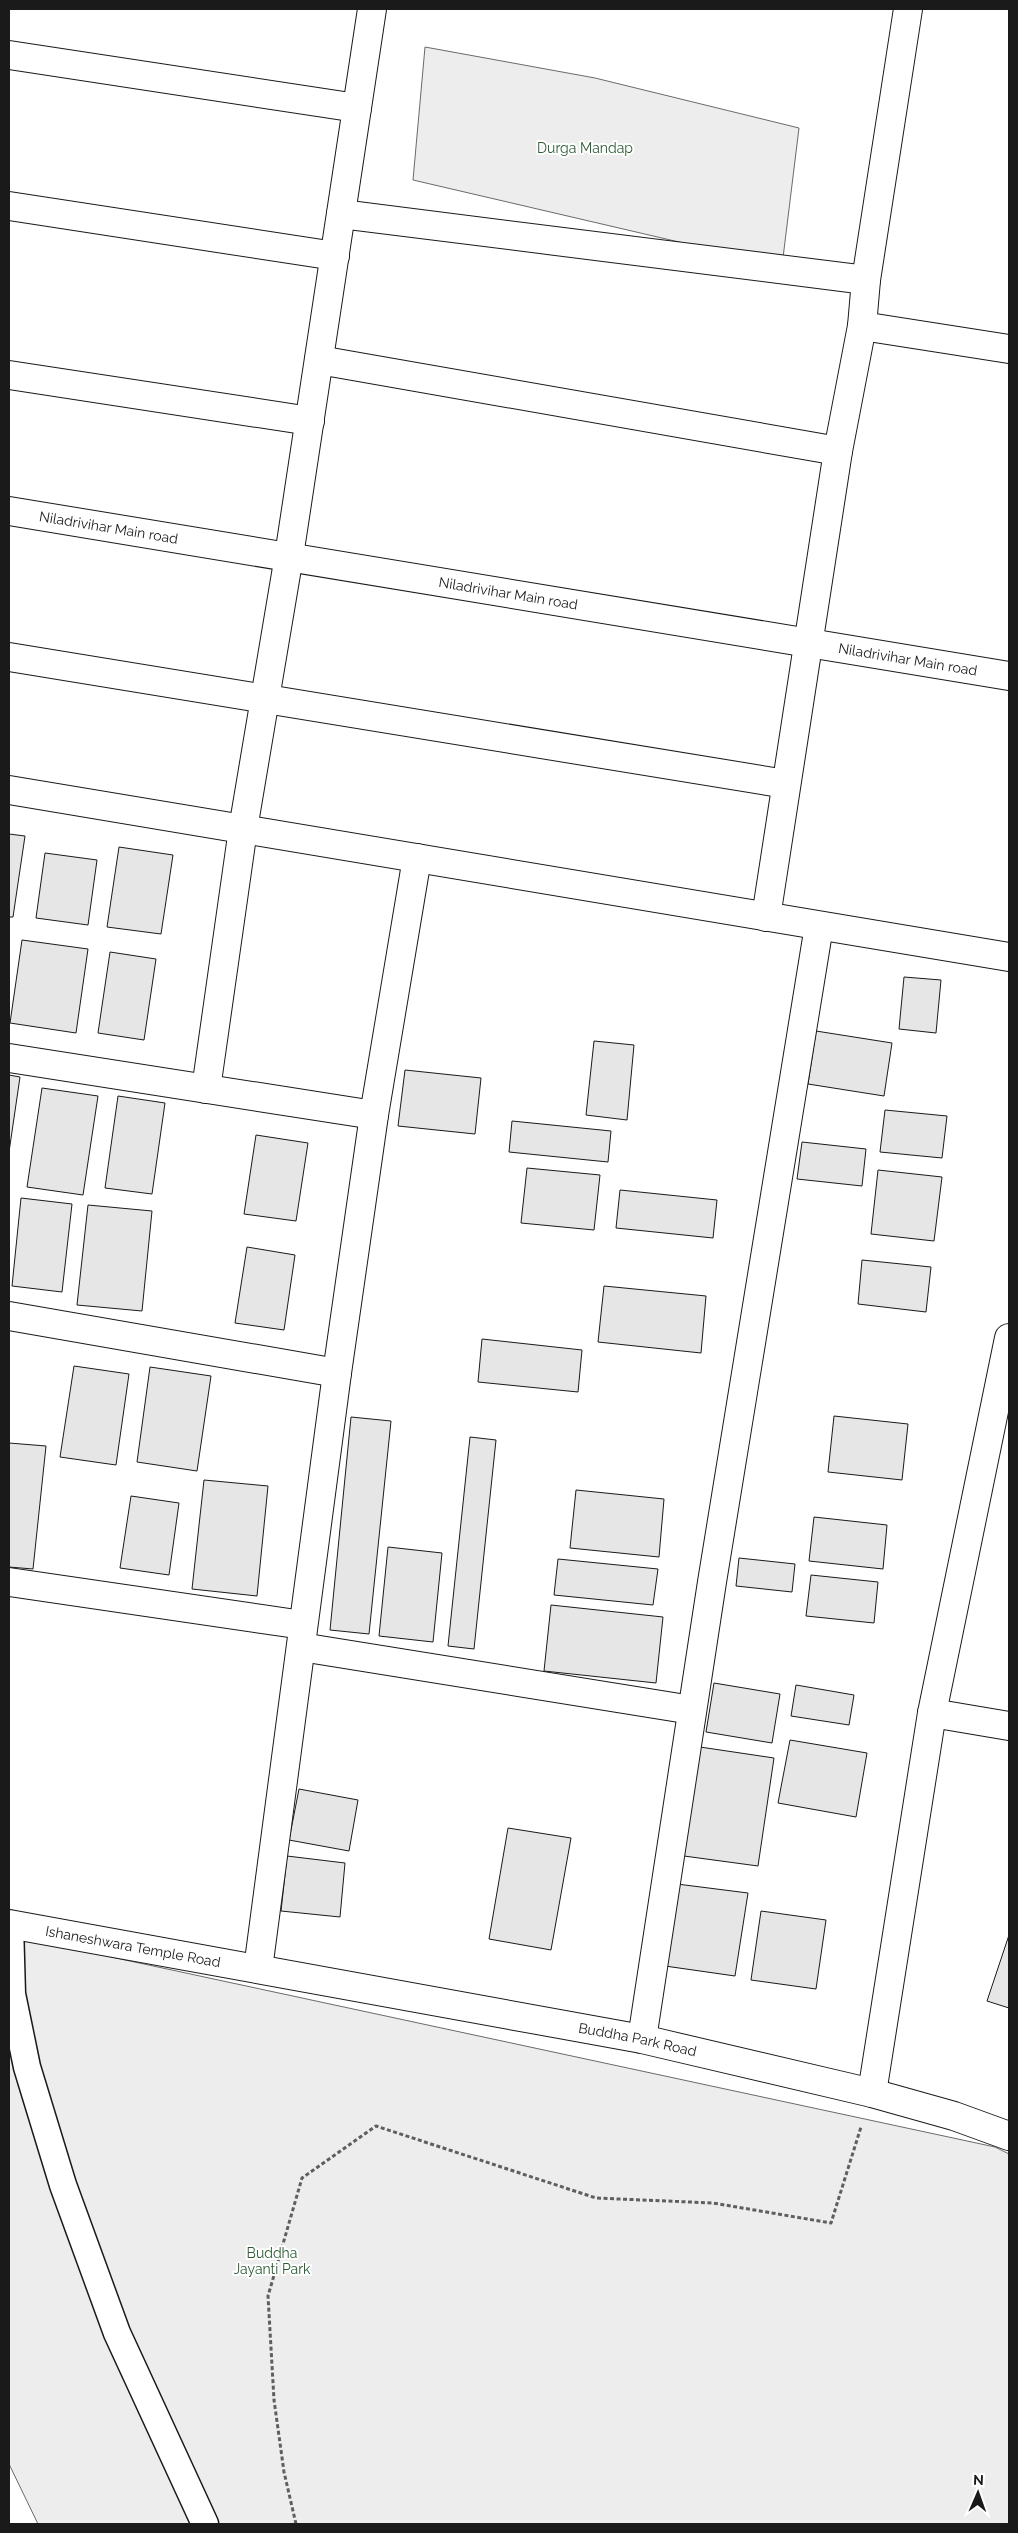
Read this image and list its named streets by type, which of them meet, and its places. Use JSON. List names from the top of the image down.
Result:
{
  "streets": {
    "street": ["Niladrivihar Main road", "Ishaneshwara Temple Road", "Buddha Park Road"]
  },
  "crossings": [
    ["Ishaneshwara Temple Road", "Buddha Park Road"]
  ],
  "parks": ["Durga Mandap", "Buddha Jayanti Park"],
  "north": "top"
}
